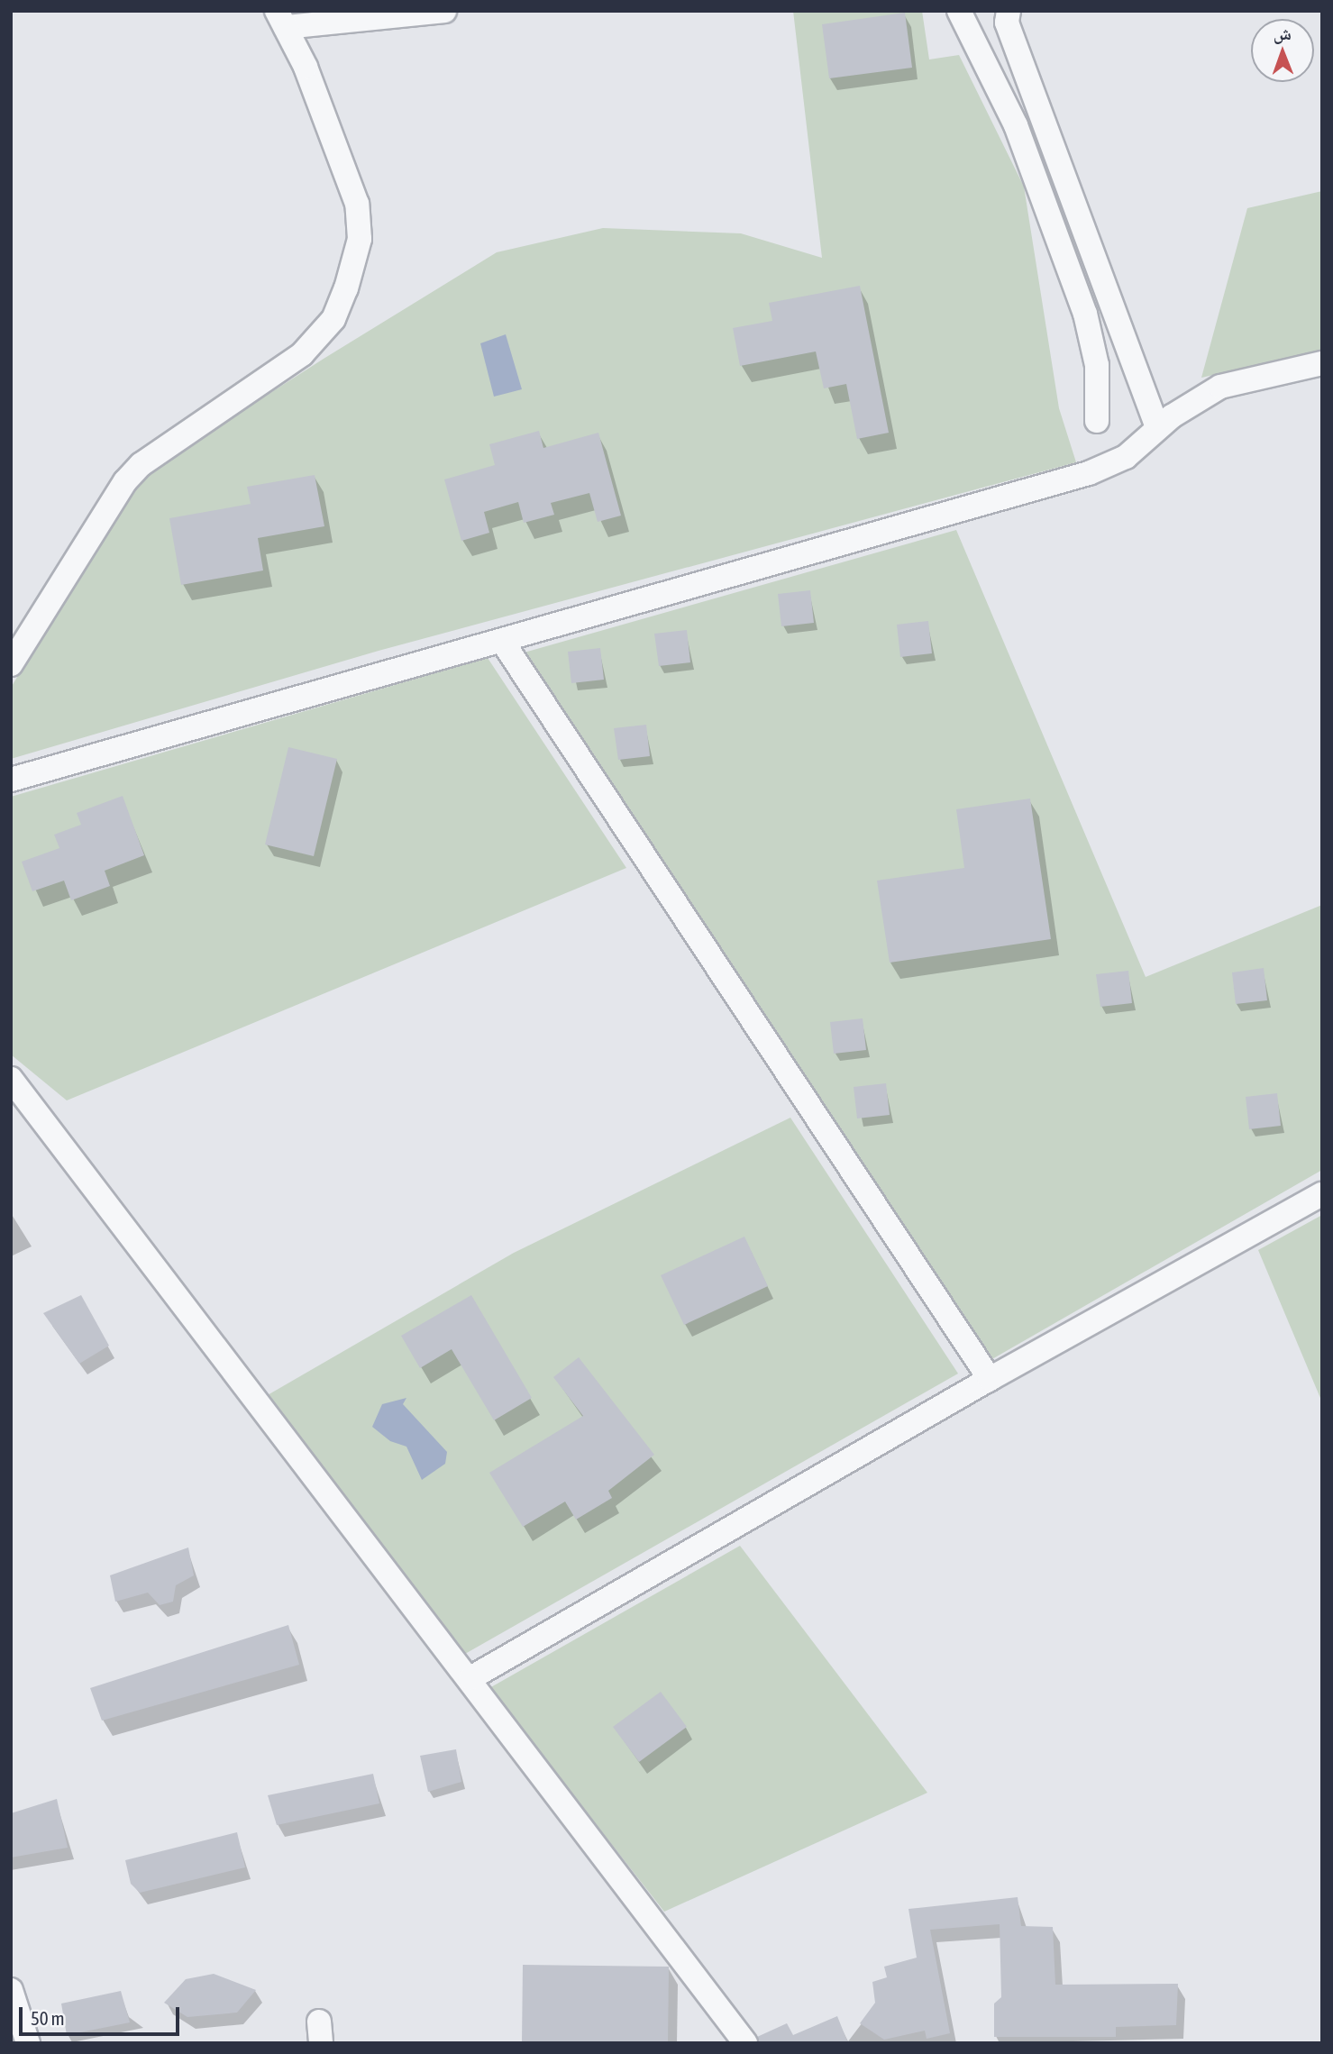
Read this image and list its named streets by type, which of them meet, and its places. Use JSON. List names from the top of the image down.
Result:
{
  "scale_bar": "50 m",
  "north": "top"
}
